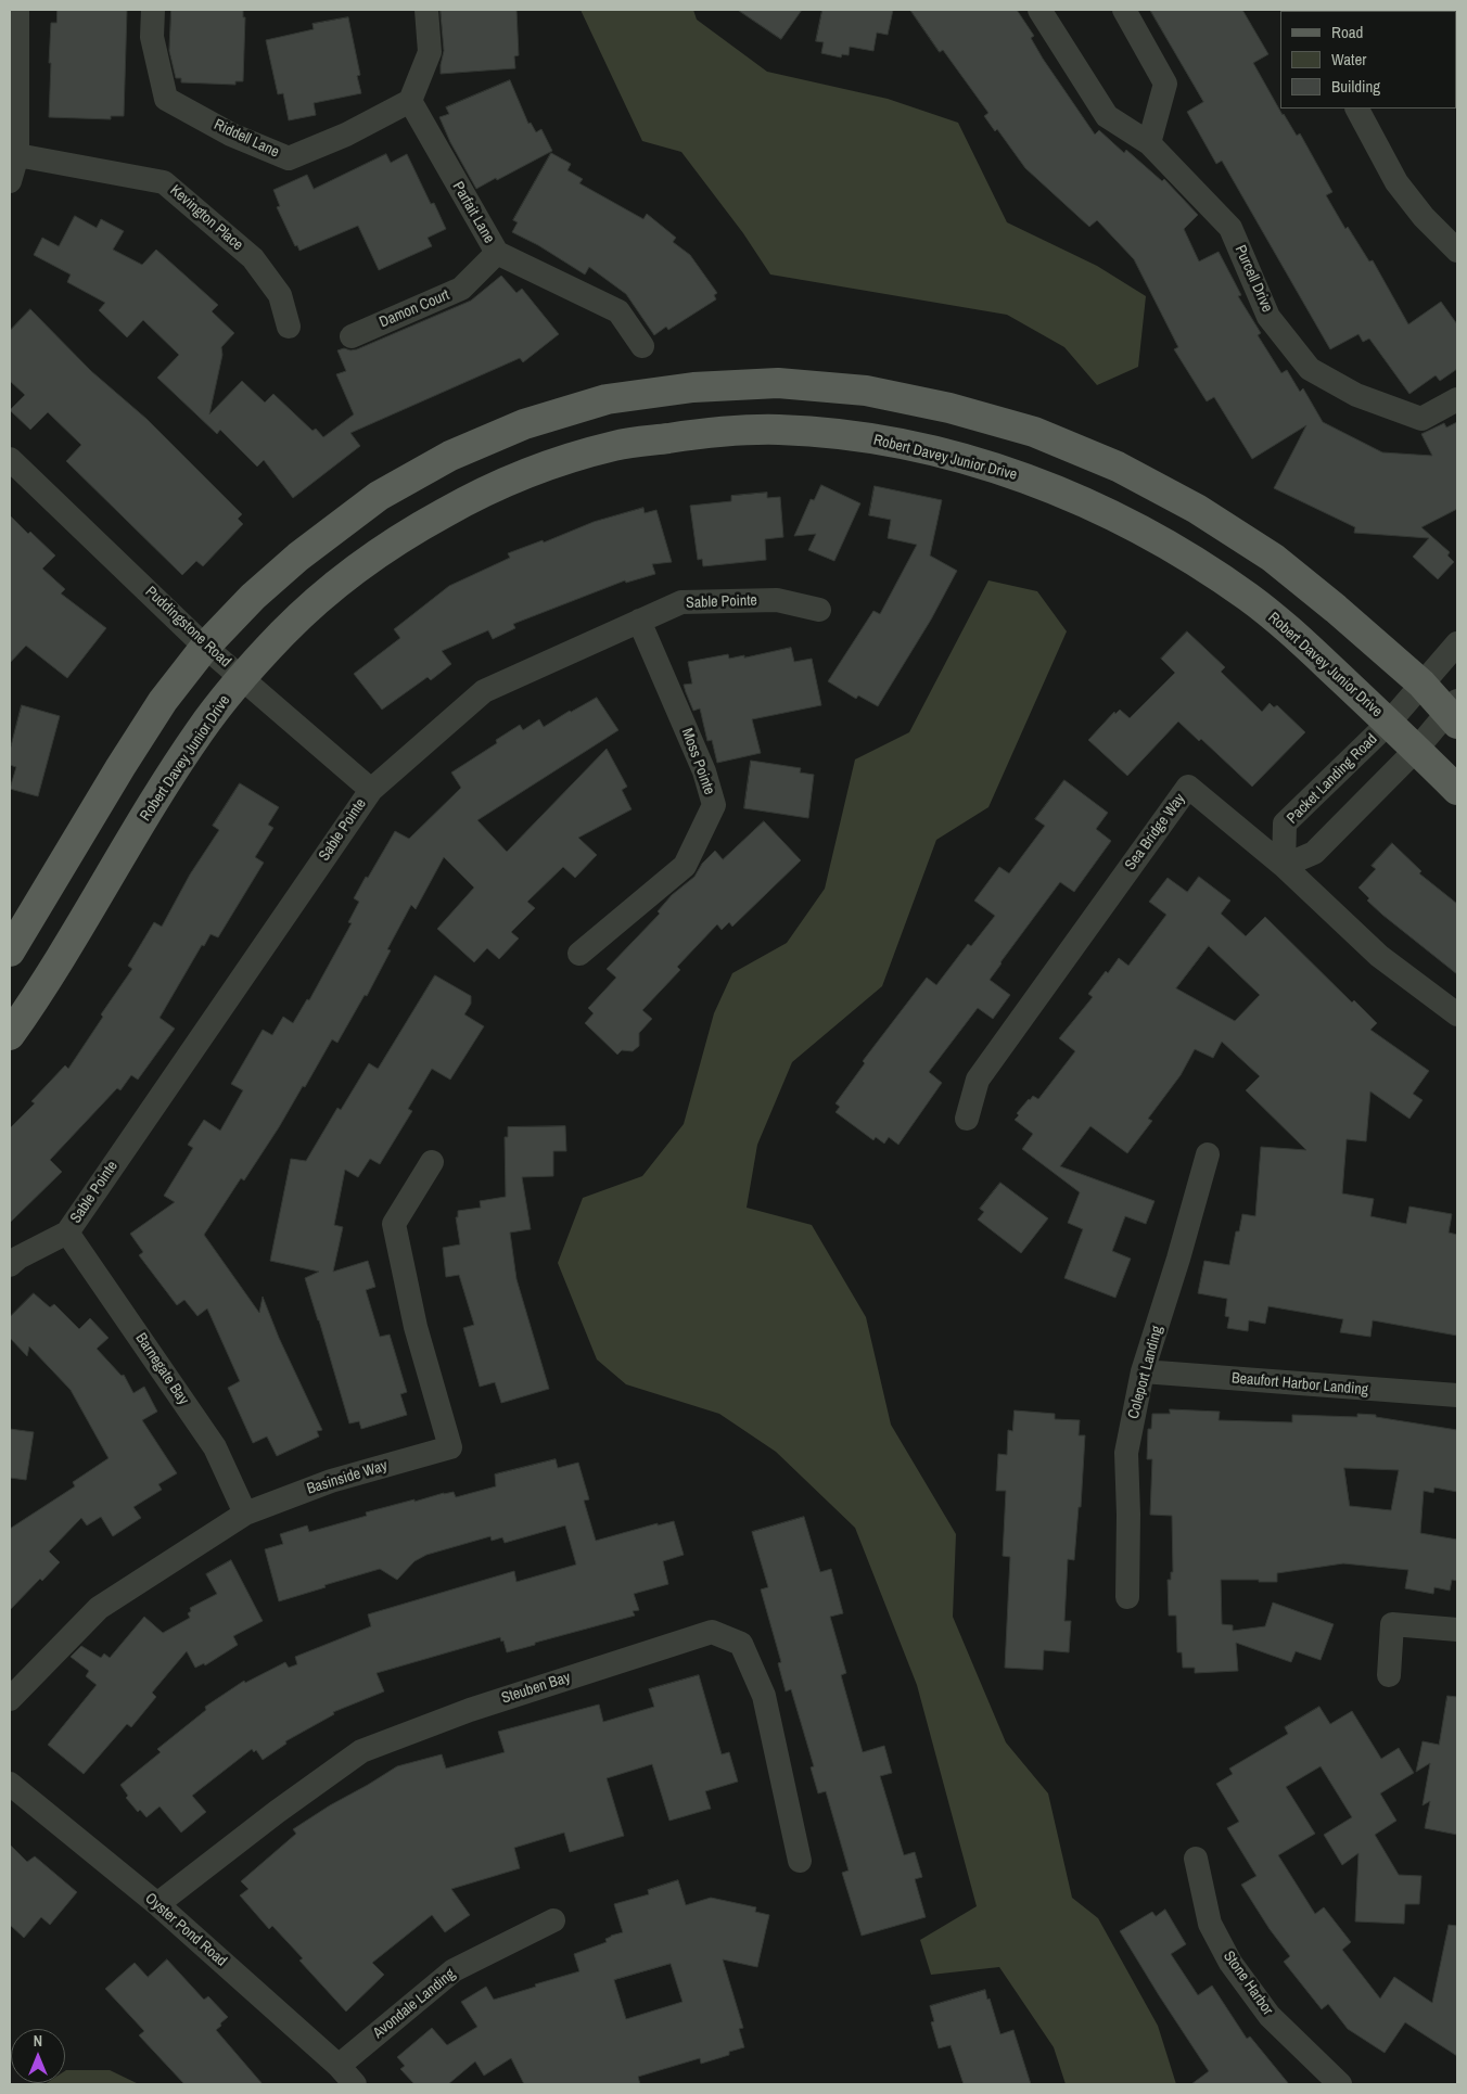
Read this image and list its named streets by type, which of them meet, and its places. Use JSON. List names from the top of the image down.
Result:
{
  "streets": {
    "main road": ["Robert Davey Junior Drive"],
    "street": [
      "Riddell Lane",
      "Parfait Lane",
      "Kevington Place",
      "Purcell Drive",
      "Damon Court",
      "Sable Pointe",
      "Puddingstone Road",
      "Moss Pointe",
      "Packet Landing Road",
      "Sea Bridge Way",
      "Barnegate Bay",
      "Coleport Landing",
      "Beaufort Harbor Landing",
      "Basinside Way",
      "Steuben Bay",
      "Oyster Pond Road",
      "Stone Harbor",
      "Avondale Landing"
    ]
  },
  "crossings": [
    ["Riddell Lane", "Parfait Lane"],
    ["Parfait Lane", "Damon Court"],
    ["Robert Davey Junior Drive", "Puddingstone Road"],
    ["Robert Davey Junior Drive", "Packet Landing Road"],
    ["Sable Pointe", "Puddingstone Road"],
    ["Sable Pointe", "Moss Pointe"],
    ["Sable Pointe", "Barnegate Bay"],
    ["Packet Landing Road", "Sea Bridge Way"],
    ["Barnegate Bay", "Basinside Way"],
    ["Coleport Landing", "Beaufort Harbor Landing"],
    ["Steuben Bay", "Oyster Pond Road"],
    ["Oyster Pond Road", "Avondale Landing"]
  ],
  "legend": ["Road", "Water", "Building"],
  "north": "top"
}
